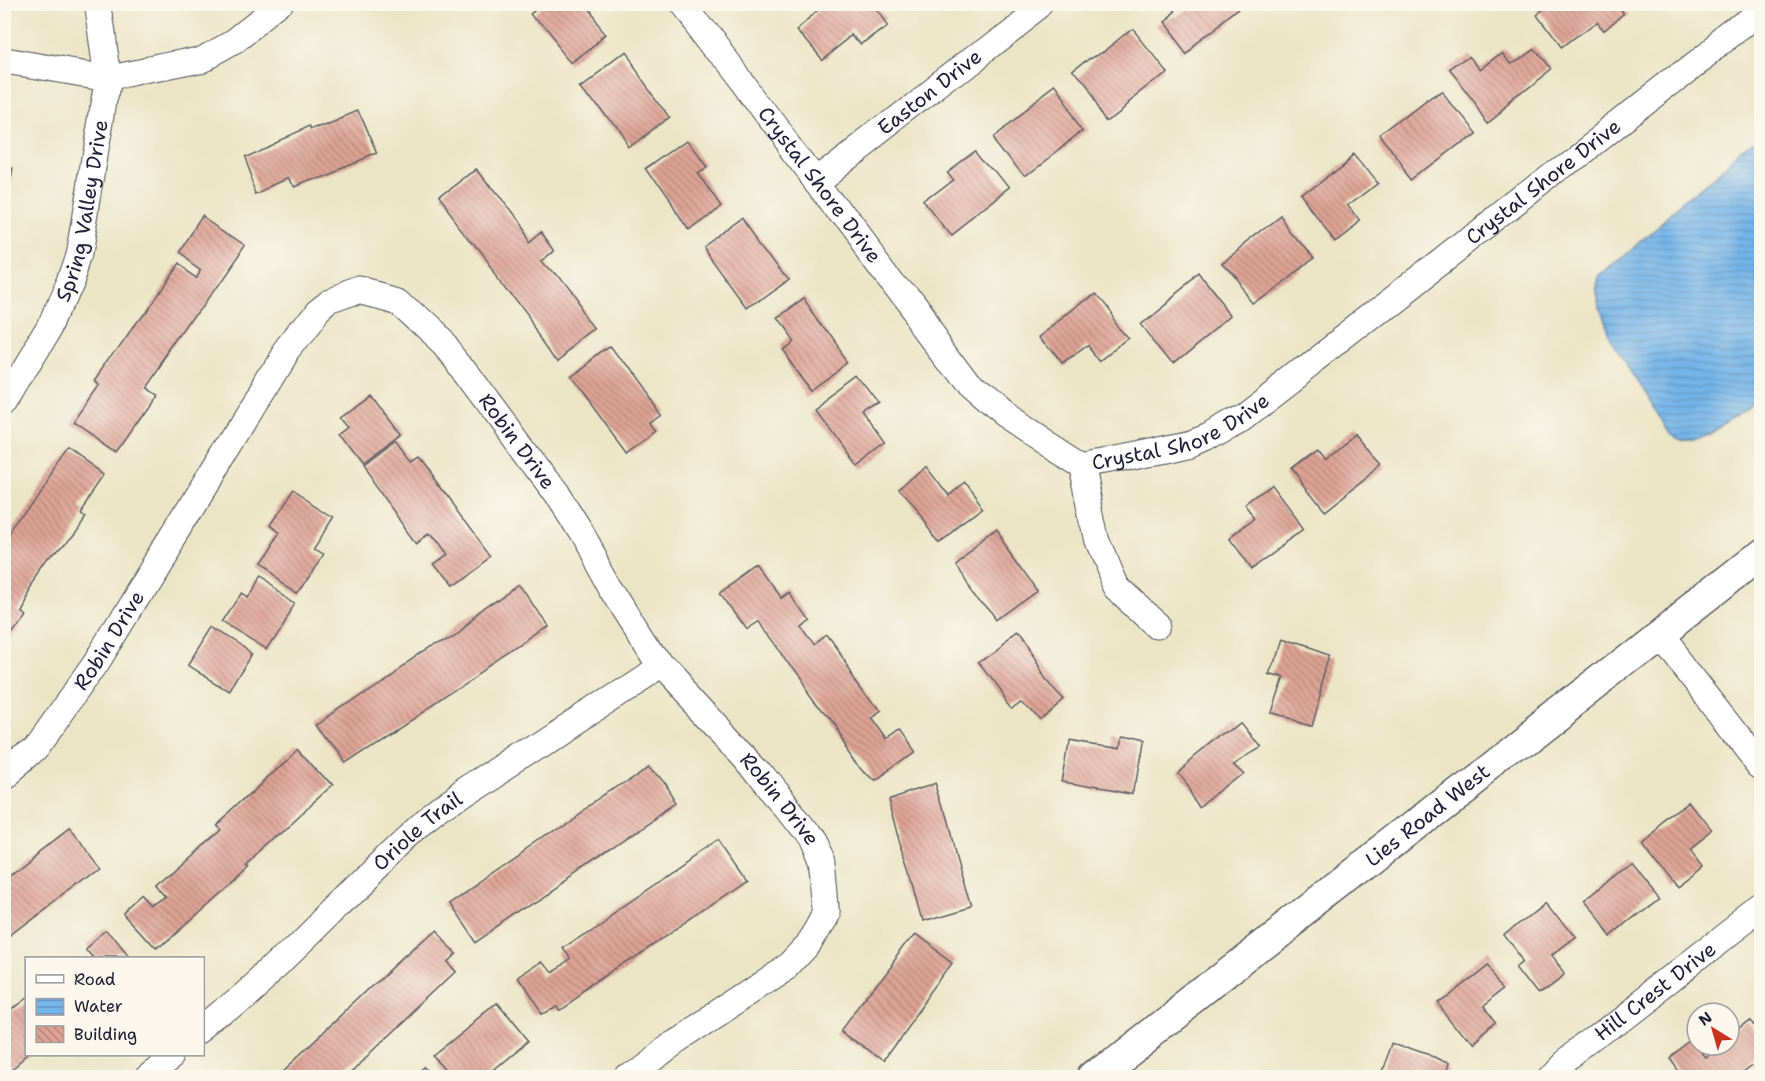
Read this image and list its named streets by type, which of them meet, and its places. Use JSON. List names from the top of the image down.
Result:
{
  "streets": {
    "street": [
      "Easton Drive",
      "Crystal Shore Drive",
      "Spring Valley Drive",
      "Robin Drive",
      "Lies Road West",
      "Oriole Trail",
      "Hill Crest Drive"
    ]
  },
  "crossings": [
    ["Easton Drive", "Crystal Shore Drive"],
    ["Robin Drive", "Oriole Trail"]
  ],
  "legend": ["Road", "Water", "Building"],
  "north": "top left"
}
